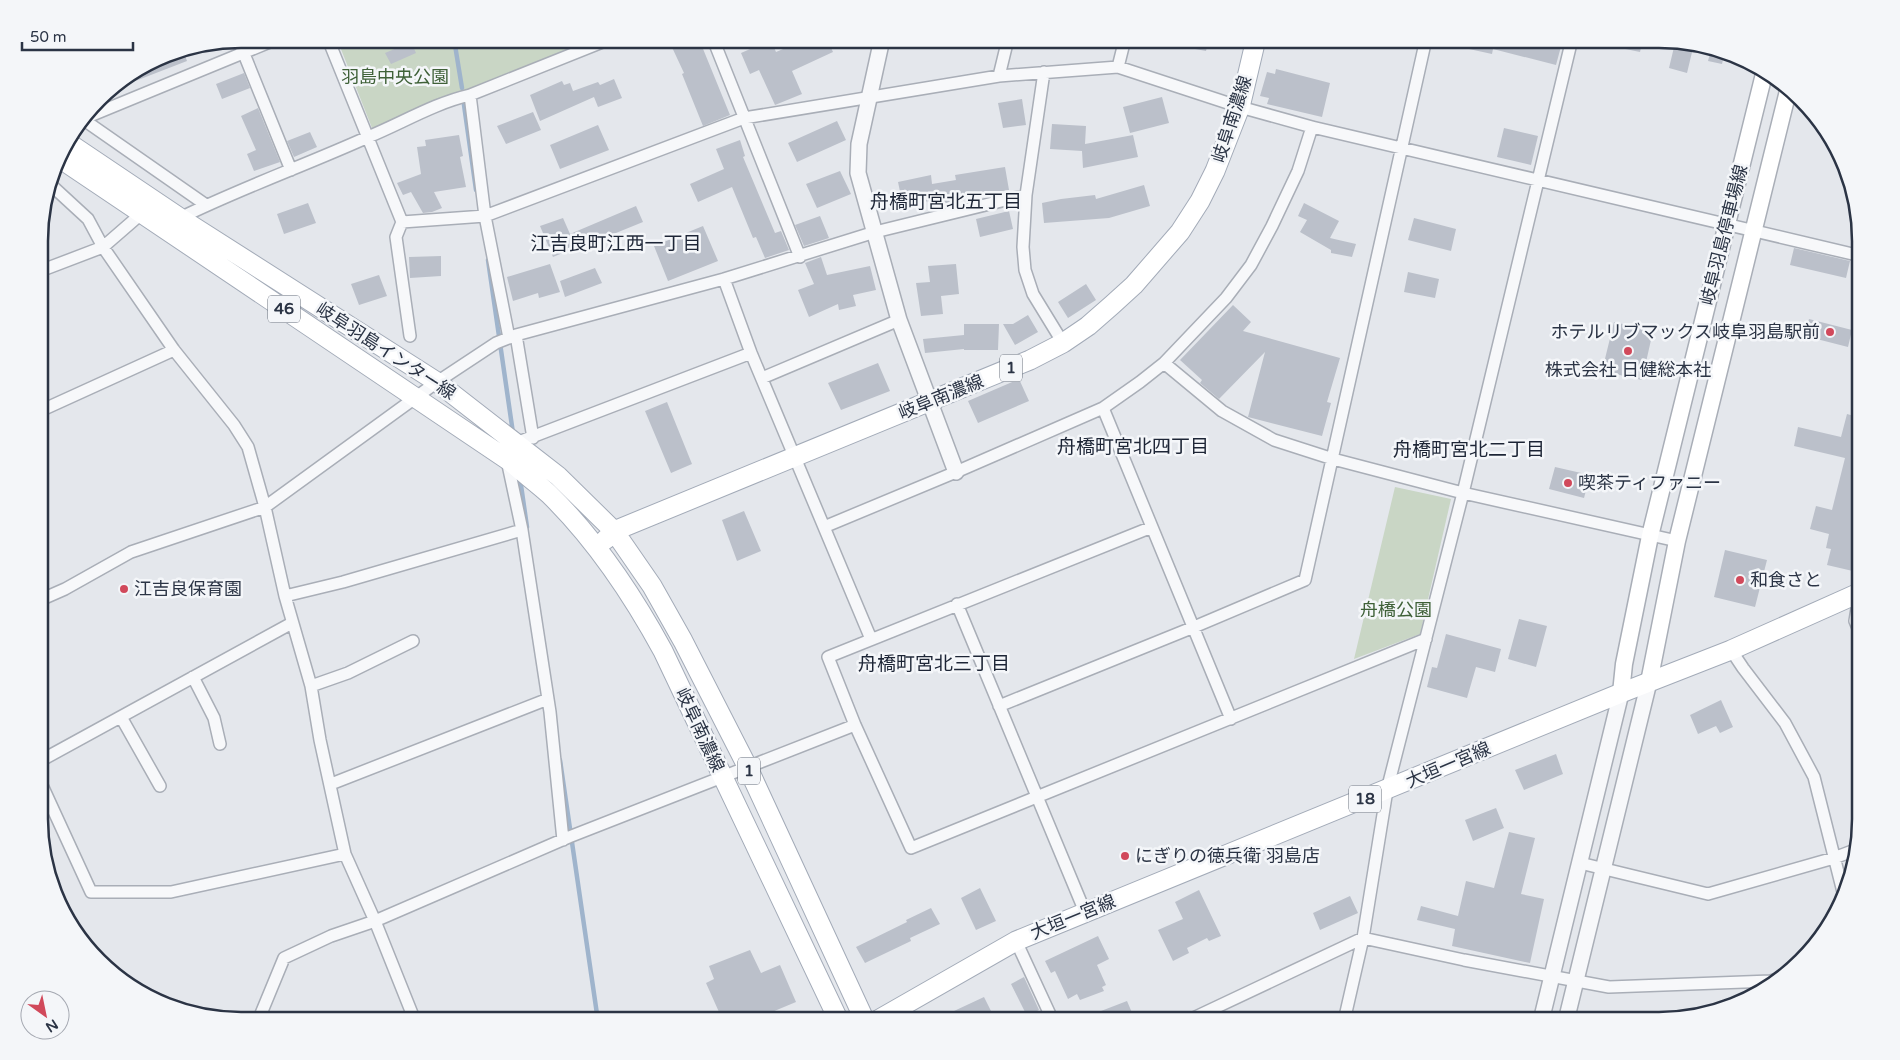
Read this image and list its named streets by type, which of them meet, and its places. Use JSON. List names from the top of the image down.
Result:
{
  "streets": {
    "main road": [
      "岐阜南濃線",
      "岐阜羽島停車場線",
      "46",
      "岐阜羽島インター線",
      "1",
      "大垣一宮線",
      "18"
    ]
  },
  "crossings": [
    ["岐阜南濃線", "岐阜羽島インター線"],
    ["岐阜羽島停車場線", "大垣一宮線"]
  ],
  "districts": [
    "舟橋町宮北五丁目",
    "江吉良町江西一丁目",
    "舟橋町宮北四丁目",
    "舟橋町宮北二丁目",
    "舟橋町宮北三丁目"
  ],
  "parks": ["羽島中央公園", "舟橋公園"],
  "places": [
    "ホテルリブマックス岐阜羽島駅前",
    "株式会社 日健総本社",
    "喫茶ティファニー",
    "和食さと",
    "江吉良保育園",
    "にぎりの徳兵衛 羽島店"
  ],
  "scale_bar": "50 m",
  "north": "bottom right"
}
